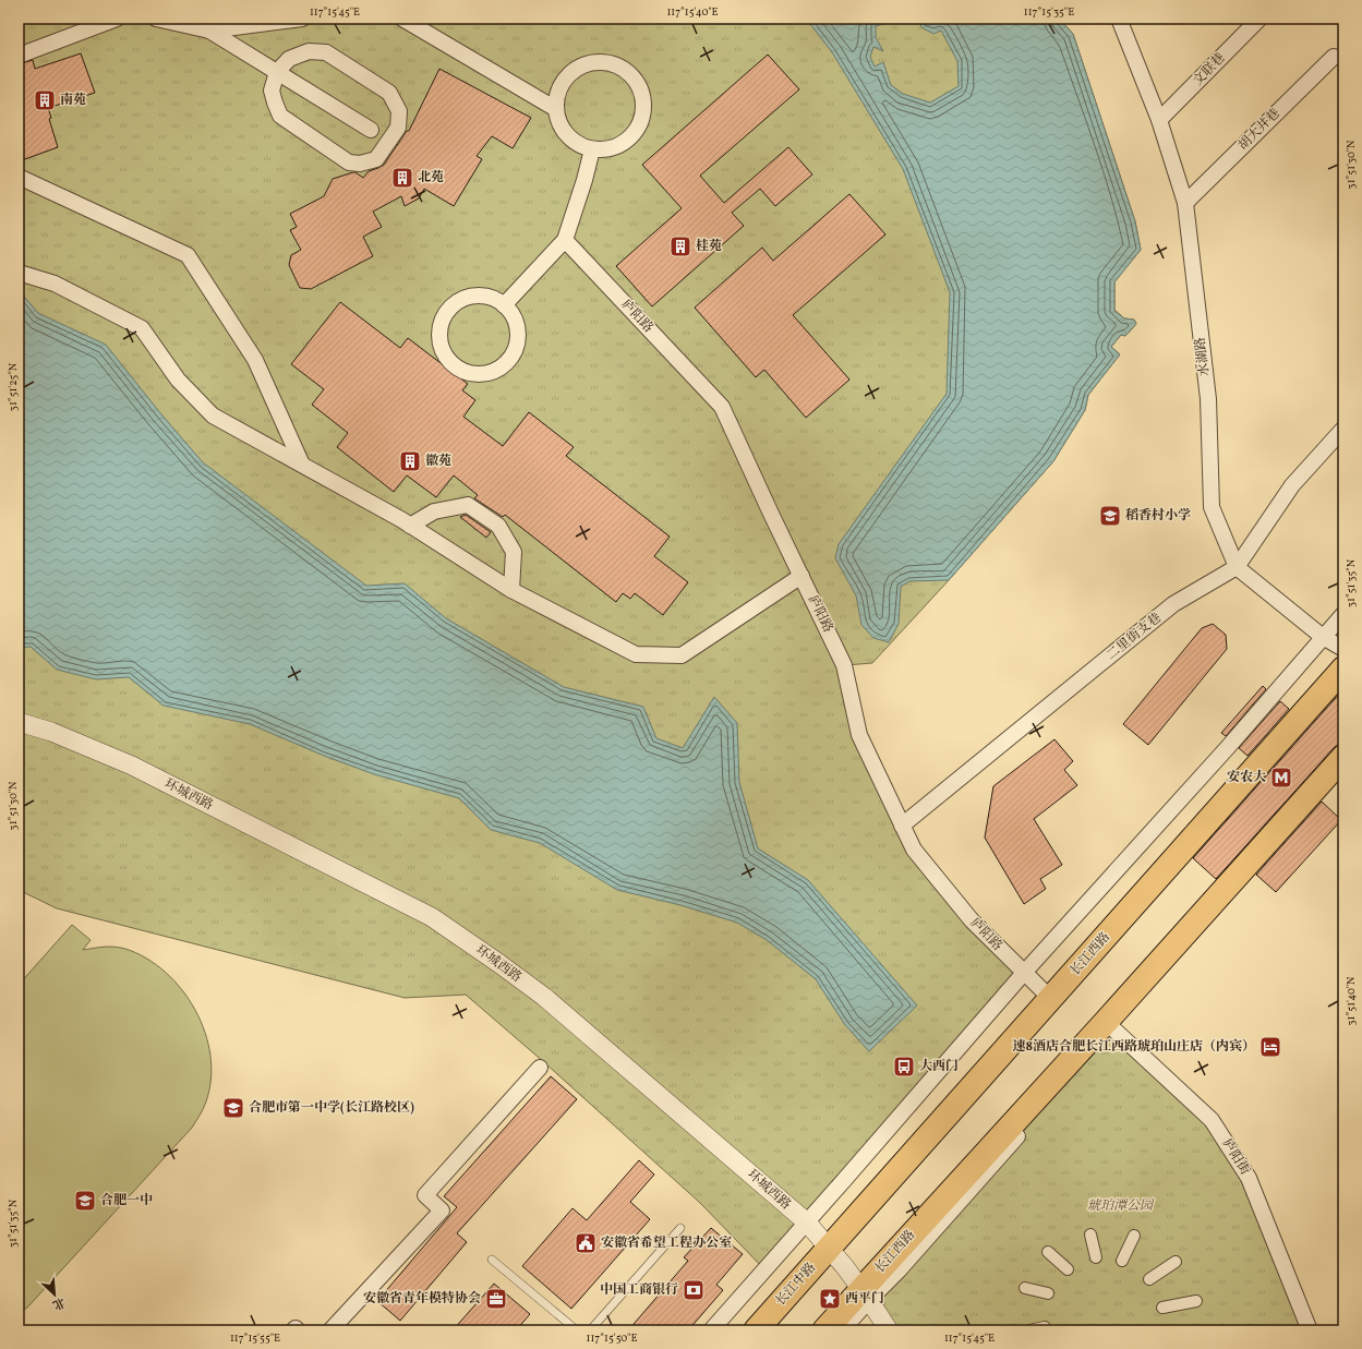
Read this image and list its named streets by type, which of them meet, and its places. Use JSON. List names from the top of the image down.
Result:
{
  "streets": {
    "highway": ["长江西路", "长江中路"],
    "street": [
      "文联巷",
      "胡大井巷",
      "庐阳路",
      "水湖路",
      "二里街支巷",
      "环城西路",
      "庐阳街"
    ]
  },
  "crossings": [
    ["文联巷", "水湖路"],
    ["胡大井巷", "水湖路"],
    ["庐阳路", "二里街支巷"],
    ["庐阳路", "长江西路"],
    ["水湖路", "二里街支巷"],
    ["环城西路", "长江西路"],
    ["环城西路", "长江中路"],
    ["长江西路", "庐阳街"],
    ["长江西路", "长江中路"]
  ],
  "parks": ["琥珀潭公园"],
  "places": {
    "building": [
      "南苑",
      "北苑",
      "桂苑",
      "徽苑"
    ],
    "school or university": ["稻香村小学", "合肥市第一中学(长江路校区)", "合肥一中"],
    "metro station": ["安农大"],
    "hotel": ["速8酒店合肥长江西路琥珀山庄店（内宾）"],
    "bus stop": ["大西门"],
    "public building": ["安徽省希望工程办公室"],
    "bank": ["中国工商银行"],
    "office": ["安徽省青年模特协会"],
    "place": ["西平门"]
  },
  "north": "bottom right",
  "coordinates": [
    "117°15'45\"E",
    "117°15'40\"E",
    "117°15'35\"E",
    "31°51'30\"N",
    "31°51'25\"N",
    "31°51'35\"N",
    "31°51'40\"N",
    "117°15'55\"E",
    "117°15'50\"E"
  ]
}
